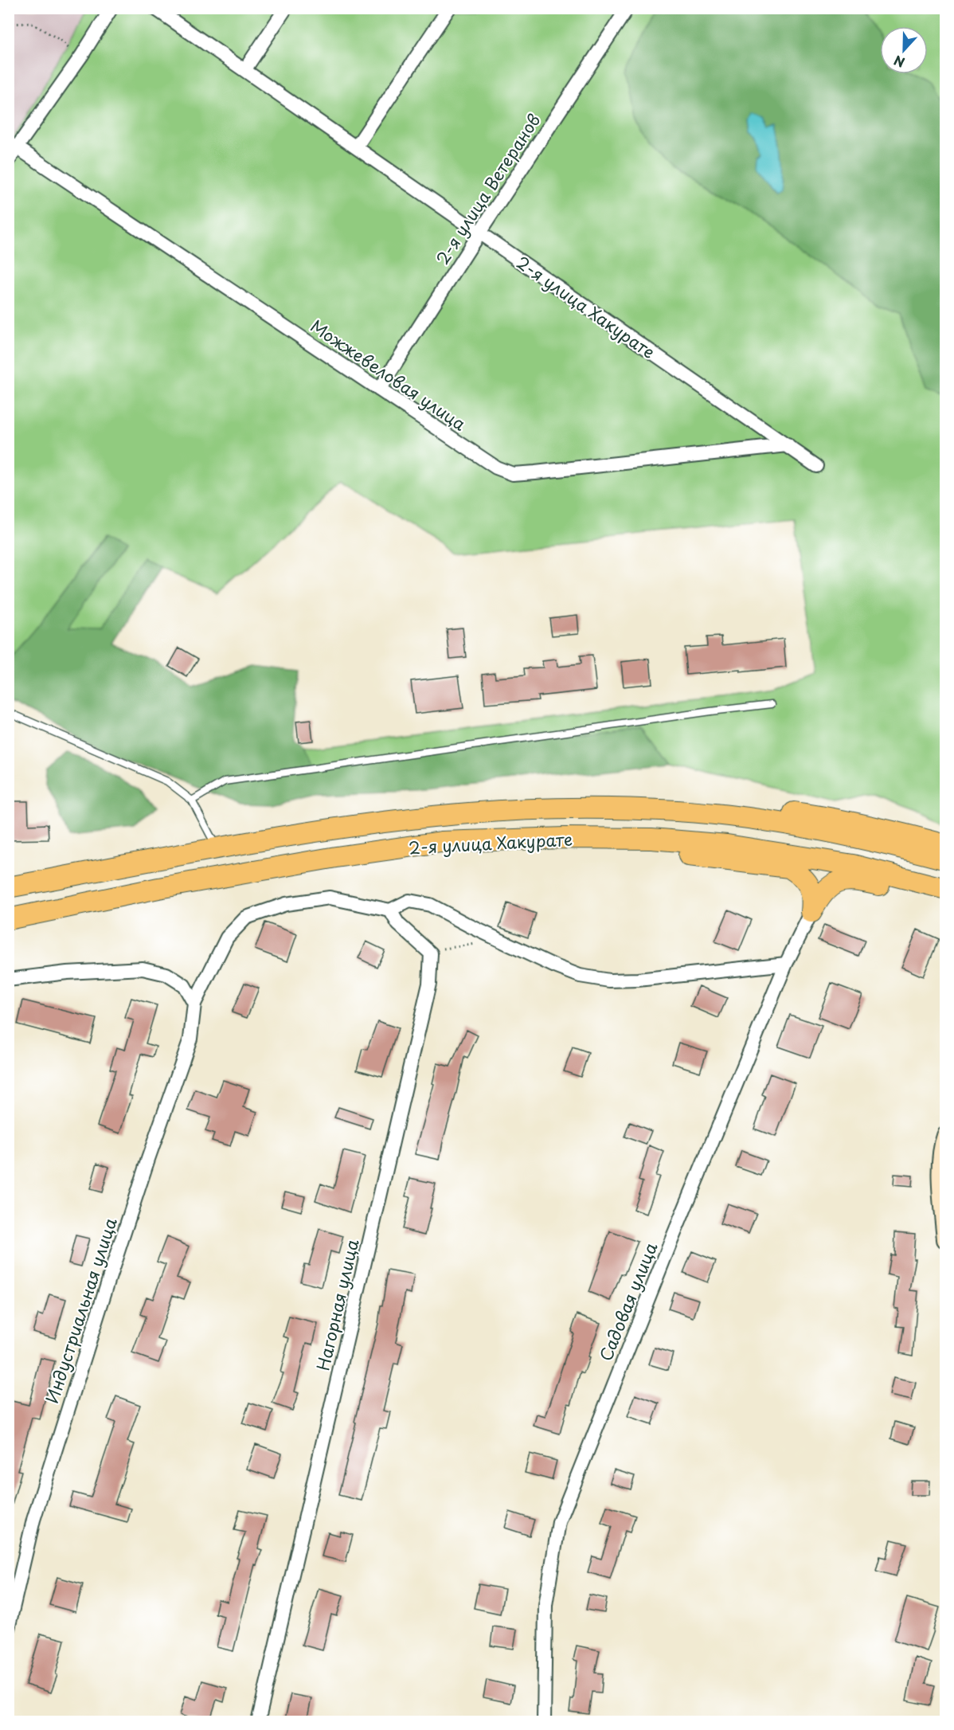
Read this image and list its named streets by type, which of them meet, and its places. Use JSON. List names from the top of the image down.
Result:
{
  "streets": {
    "main road": ["2-я улица Хакурате"],
    "street": [
      "2-я улица Ветеранов",
      "Можжевеловая улица",
      "Садовая улица",
      "Нагорная улица",
      "Индустриальная улица"
    ]
  },
  "crossings": [
    ["2-я улица Ветеранов", "2-я улица Хакурате"],
    ["2-я улица Ветеранов", "Можжевеловая улица"],
    ["2-я улица Хакурате", "Можжевеловая улица"]
  ],
  "north": "bottom"
}
